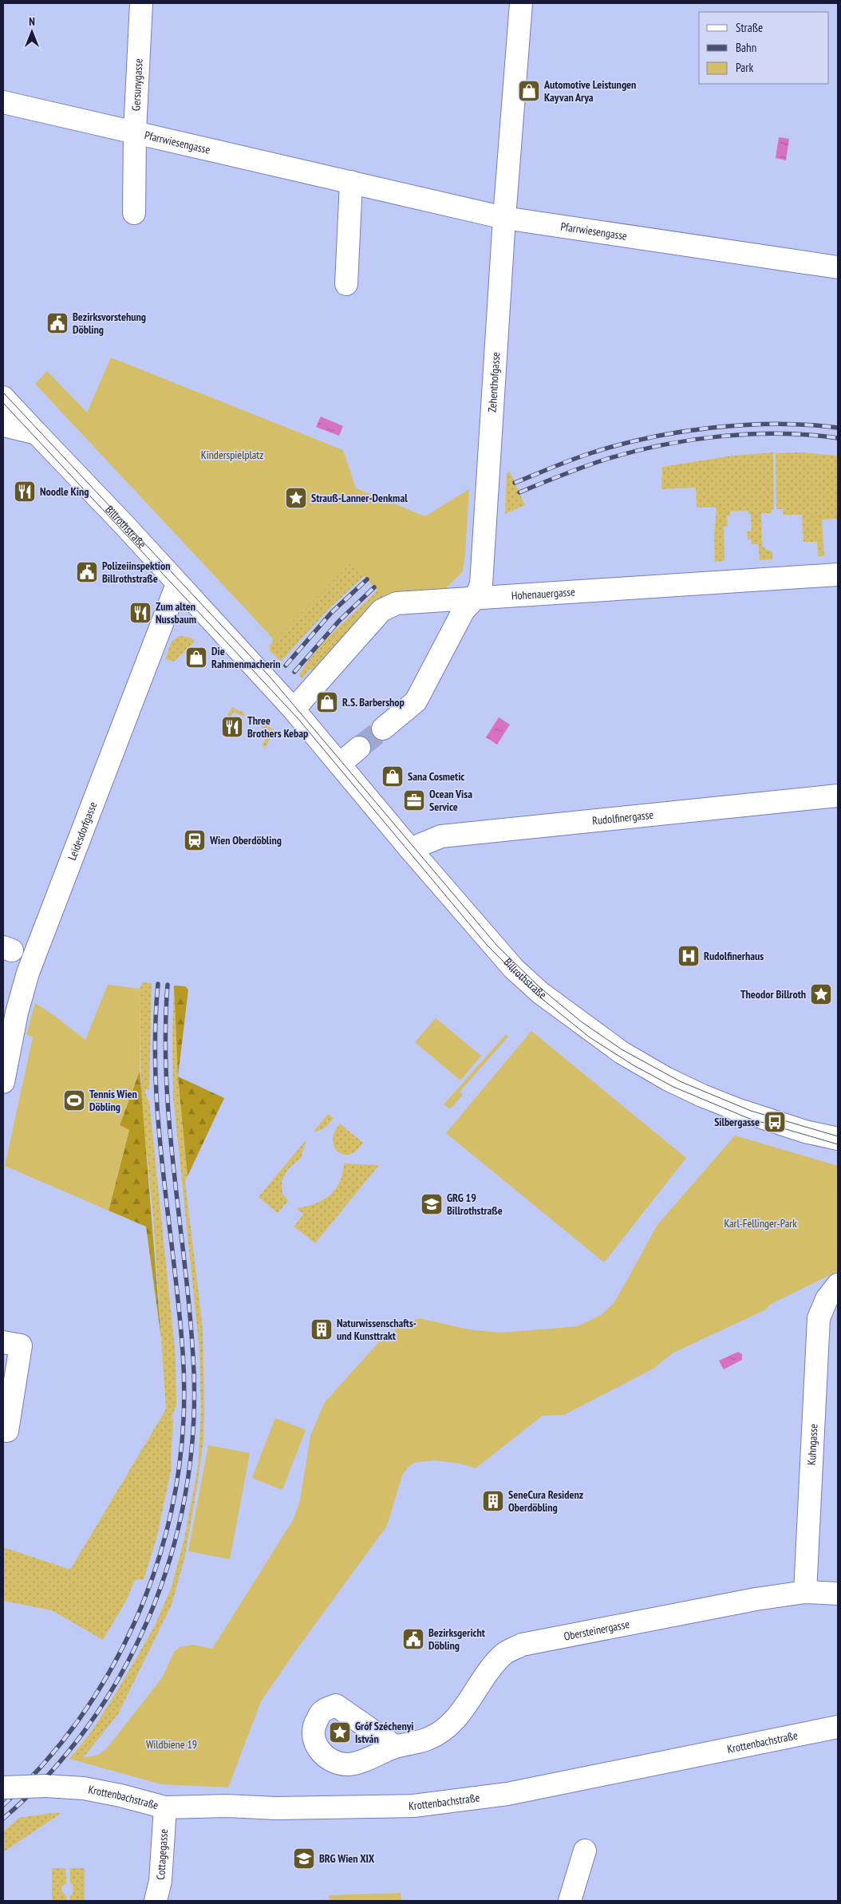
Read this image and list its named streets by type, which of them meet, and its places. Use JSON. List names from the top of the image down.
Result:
{
  "streets": {
    "street": [
      "Gersunygasse",
      "Pfarrwiesengasse",
      "Zehenthofgasse",
      "Billrothstraße",
      "Hohenauergasse",
      "Rudolfinergasse",
      "Leidesdorfgasse",
      "Kuhngasse",
      "Obersteinergasse",
      "Krottenbachstraße",
      "Cottagegasse"
    ]
  },
  "crossings": [
    ["Gersunygasse", "Pfarrwiesengasse"],
    ["Pfarrwiesengasse", "Zehenthofgasse"],
    ["Zehenthofgasse", "Hohenauergasse"],
    ["Billrothstraße", "Hohenauergasse"],
    ["Billrothstraße", "Rudolfinergasse"],
    ["Billrothstraße", "Leidesdorfgasse"],
    ["Kuhngasse", "Obersteinergasse"],
    ["Krottenbachstraße", "Cottagegasse"]
  ],
  "parks": ["Kinderspielplatz", "Karl-Fellinger-Park", "Wildbiene 19"],
  "places": {
    "shop": [
      "Automotive Leistungen Kayvan Arya",
      "Die Rahmenmacherin",
      "R.S. Barbershop",
      "Sana Cosmetic"
    ],
    "public building": ["Bezirksvorstehung Döbling", "Polizeiinspektion Billrothstraße", "Bezirksgericht Döbling"],
    "restaurant": ["Noodle King", "Zum alten Nussbaum", "Three Brothers Kebap"],
    "place": ["Strauß-Lanner-Denkmal", "Theodor Billroth", "Gróf Széchenyi István"],
    "office": ["Ocean Visa Service"],
    "station": ["Wien Oberdöbling"],
    "hospital": ["Rudolfinerhaus"],
    "sports": ["Tennis Wien Döbling"],
    "bus stop": ["Silbergasse"],
    "school or university": ["GRG 19 Billrothstraße", "BRG Wien XIX"],
    "building": ["Naturwissenschafts- und Kunsttrakt", "SeneCura Residenz Oberdöbling"]
  },
  "legend": ["Straße", "Bahn", "Park"],
  "north": "top"
}
